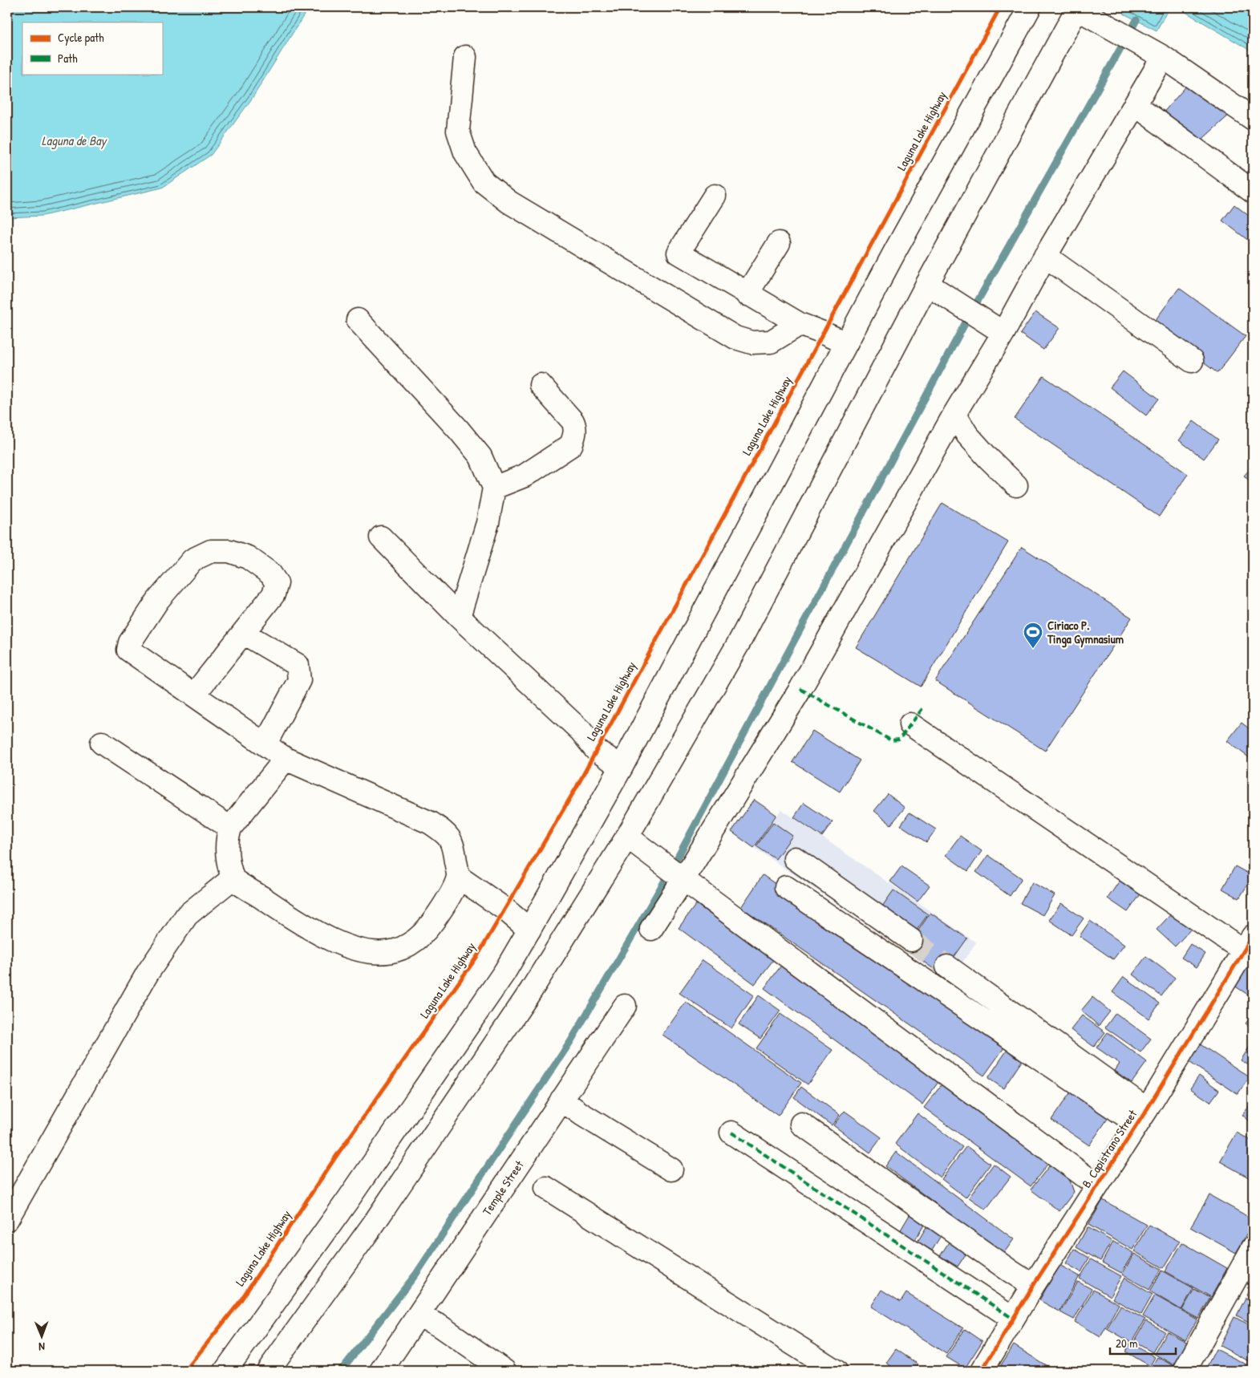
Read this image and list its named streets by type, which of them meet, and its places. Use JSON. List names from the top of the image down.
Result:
{
  "streets": {
    "main road": ["B. Capistrano Street", "Temple Street"],
    "cycle path": ["Laguna Lake Highway"]
  },
  "water": ["Laguna de Bay"],
  "places": {
    "sports": ["Ciriaco P. Tinga Gymnasium"]
  },
  "legend": ["Cycle path", "Path"],
  "scale_bar": "20 m",
  "north": "bottom"
}
